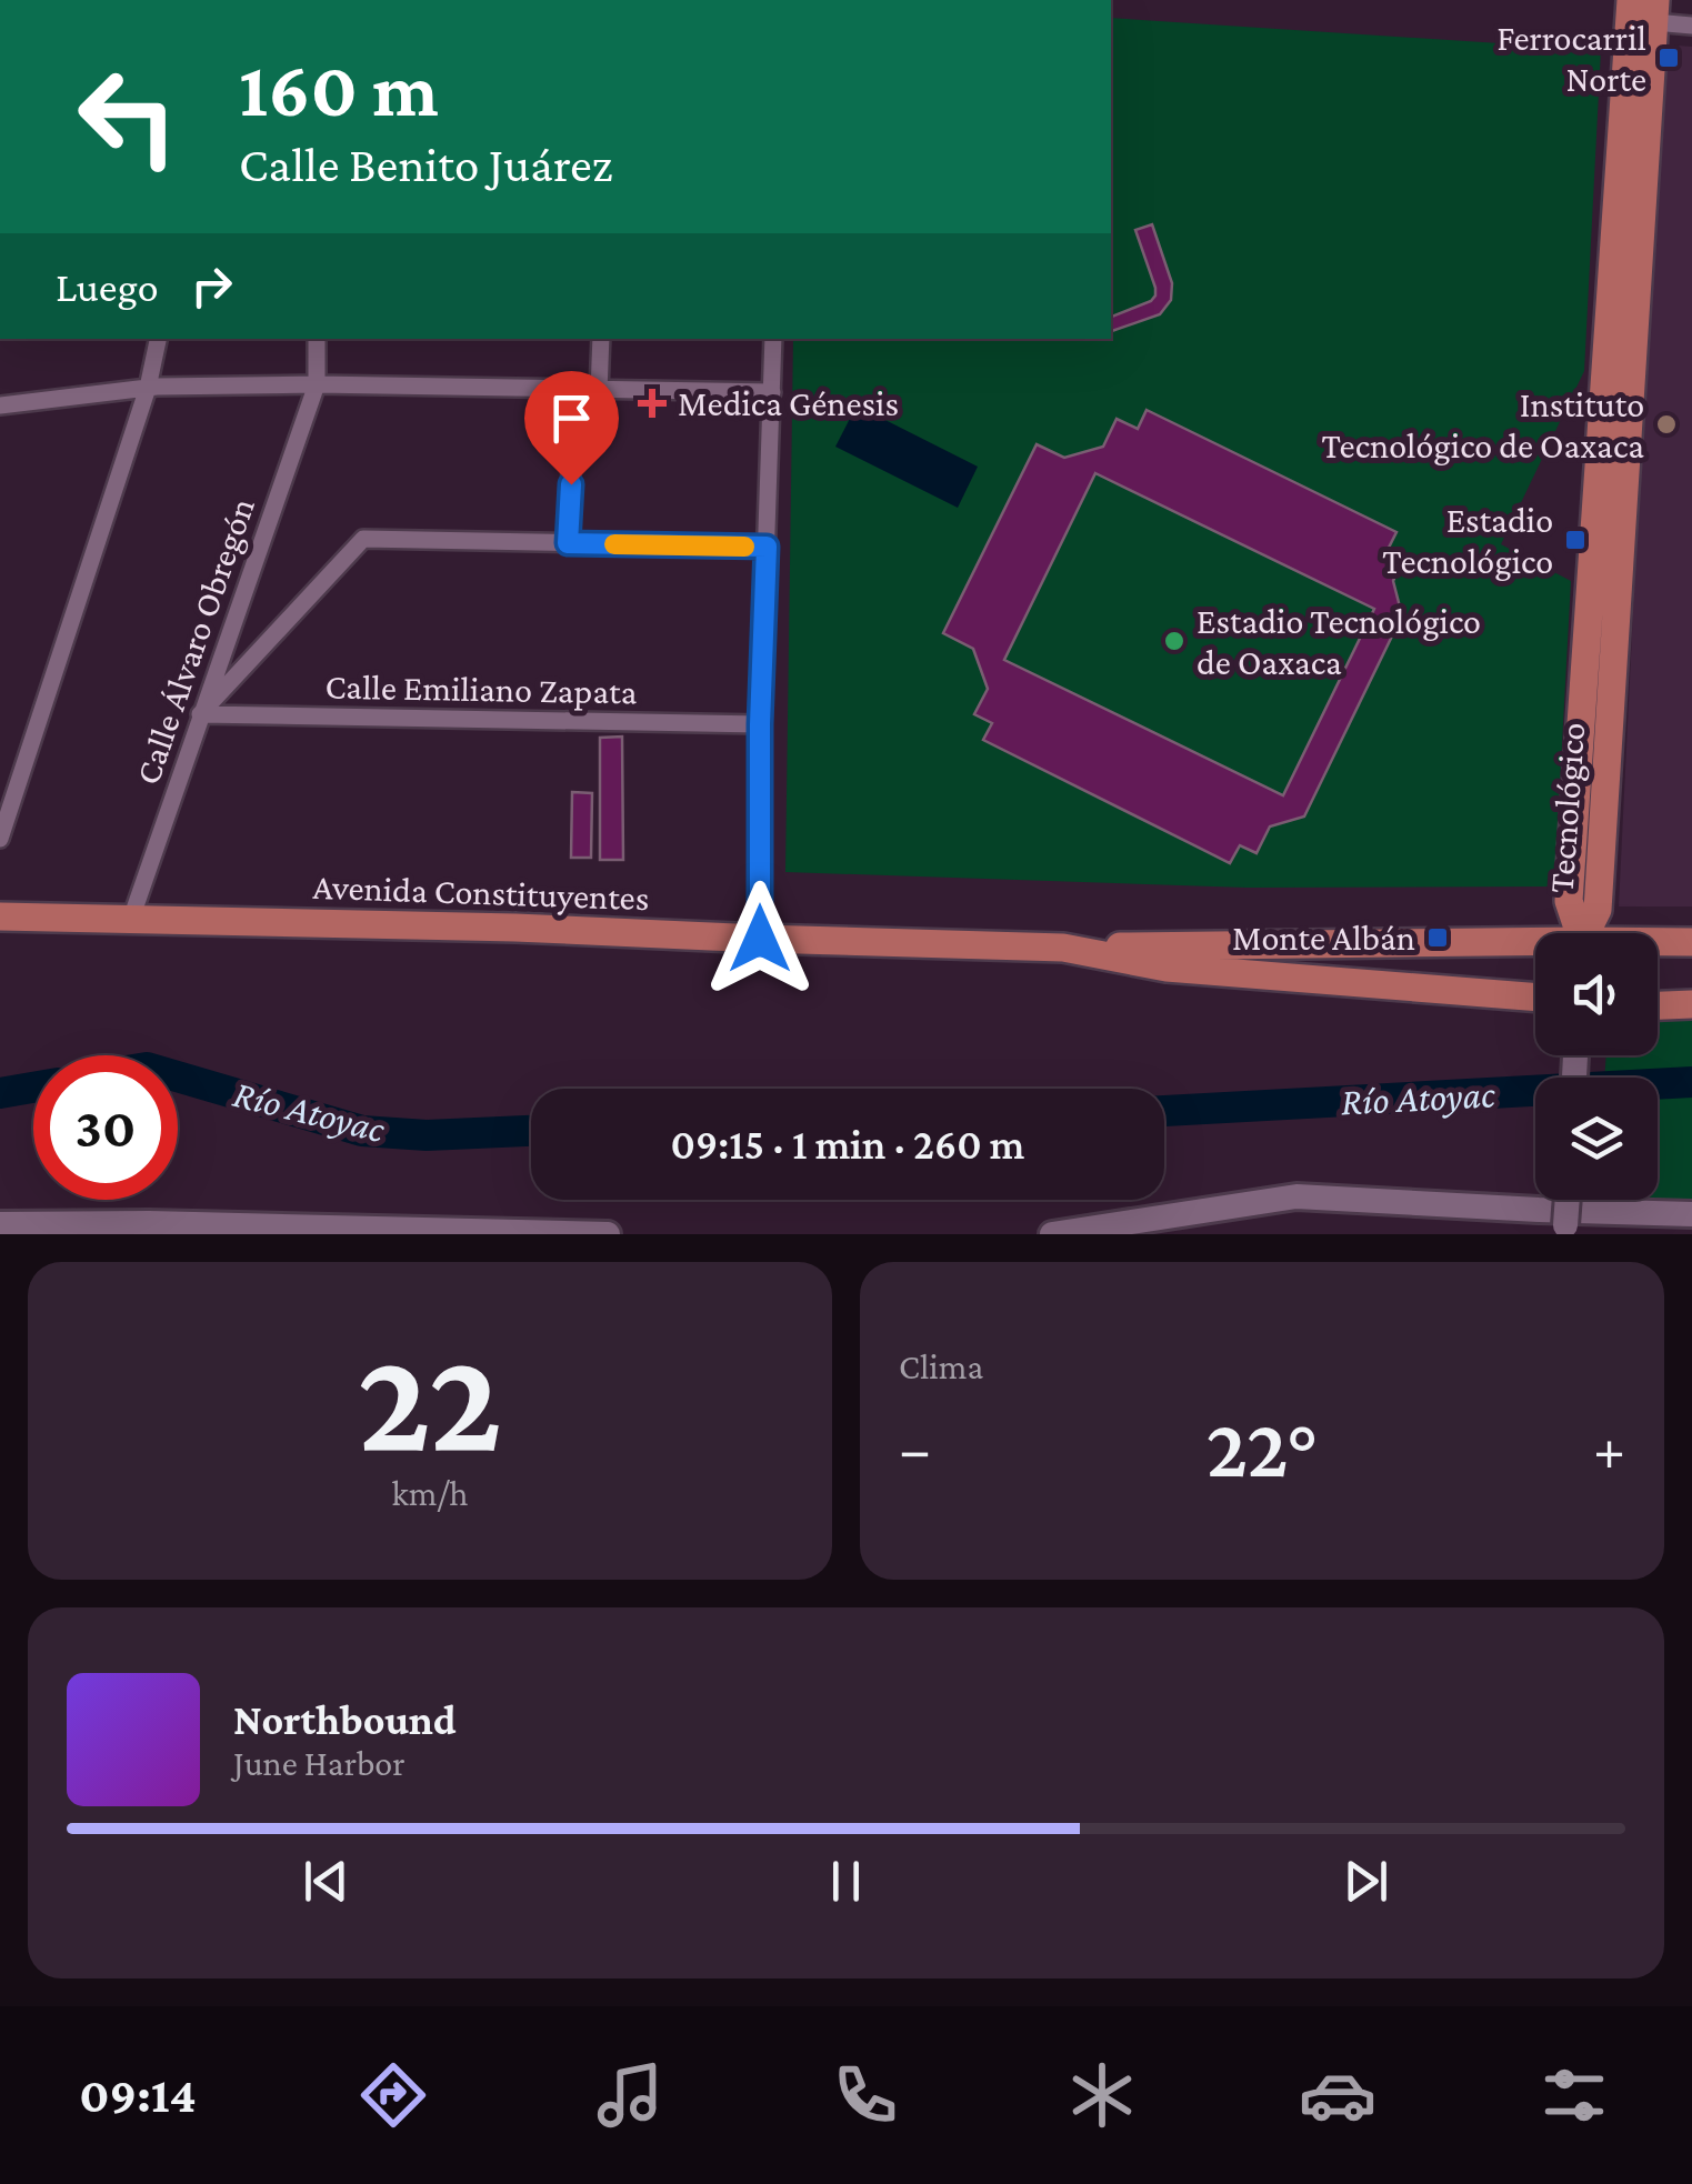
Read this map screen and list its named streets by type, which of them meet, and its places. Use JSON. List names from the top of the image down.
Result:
{
  "streets": {
    "main road": ["Tecnológico", "Avenida Constituyentes"],
    "street": ["Calle Álvaro Obregón", "Calle Emiliano Zapata"]
  },
  "crossings": [
    ["Calle Álvaro Obregón", "Calle Emiliano Zapata"],
    ["Calle Álvaro Obregón", "Avenida Constituyentes"]
  ],
  "water": ["Río Atoyac"],
  "places": {
    "transit": ["Ferrocarril Norte", "Estadio Tecnológico", "Monte Albán"],
    "health": ["Medica Génesis"],
    "other": ["Instituto Tecnológico de Oaxaca", "Estadio Tecnológico de Oaxaca"]
  },
  "page": {
    "turn": ["160 m", "Calle Benito Juárez"],
    "then": "Luego",
    "limit": "30",
    "trip": "09:15 · 1 min · 260 m",
    "tile": [
      ["22", "km/h"],
      "Clima"
    ],
    "heat": ["−", "22°", "+"],
    "song": ["Northbound", "June Harbor"],
    "tabs": "09:14"
  }
}
